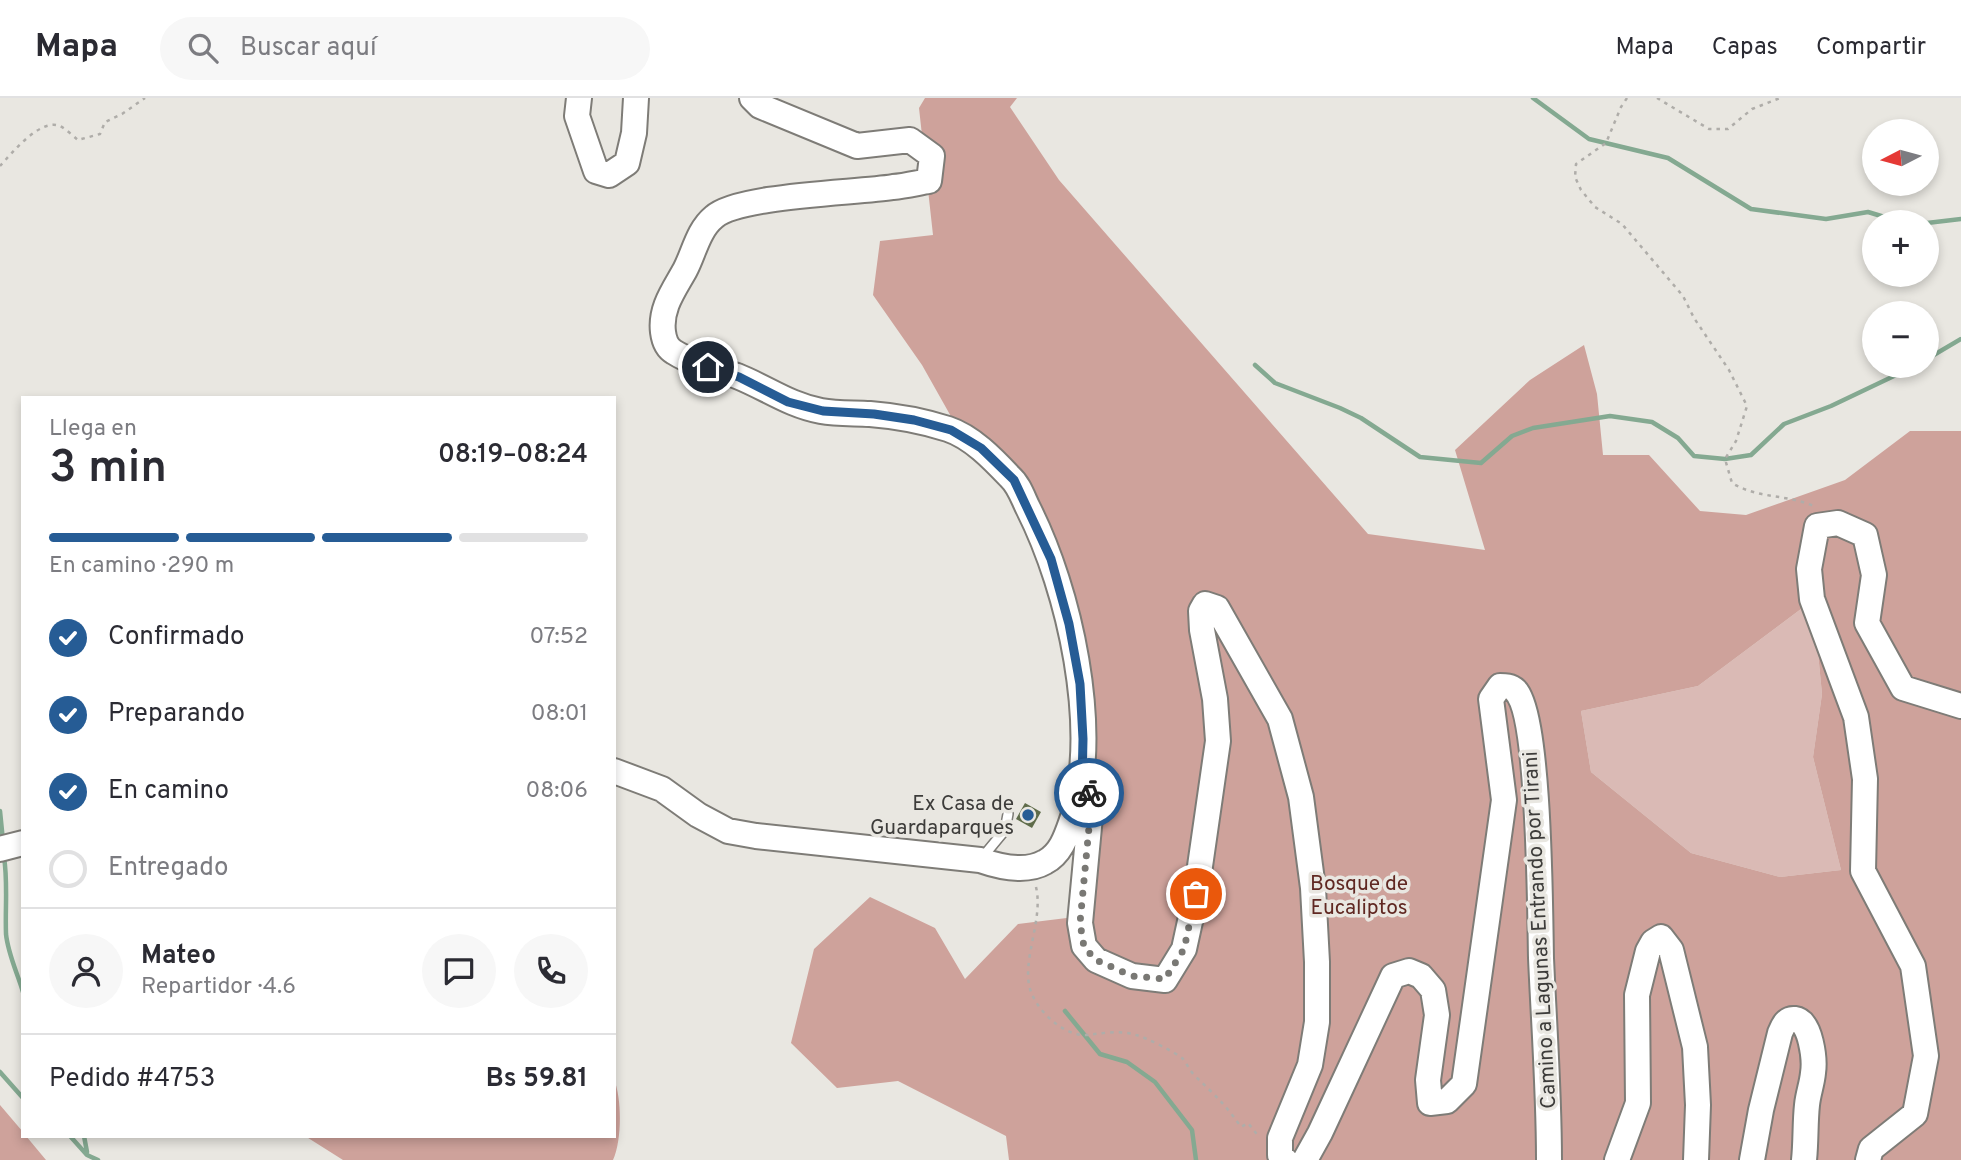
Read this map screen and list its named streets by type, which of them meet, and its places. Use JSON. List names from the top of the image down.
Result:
{
  "streets": {
    "street": ["Camino a Lagunas Entrando por Tirani"]
  },
  "parks": ["Bosque de Eucaliptos"],
  "places": ["Ex Casa de Guardaparques"],
  "north": "left",
  "page": {
    "header": "Mapa",
    "search": "Buscar aquí",
    "nav": ["Mapa", "Capas", "Compartir"],
    "map_buttons": ["+", "−"],
    "heading": ["3 min", "Llega en", "08:19–08:24"],
    "panel": [
      "Mateo",
      "Repartidor · 4.6",
      "Pedido #4753",
      "Bs 59.81"
    ],
    "bar": "En camino · 290 m",
    "list": [
      ["Confirmado", "07:52"],
      ["Preparando", "08:01"],
      ["En camino", "08:06"],
      "Entregado"
    ]
  }
}
